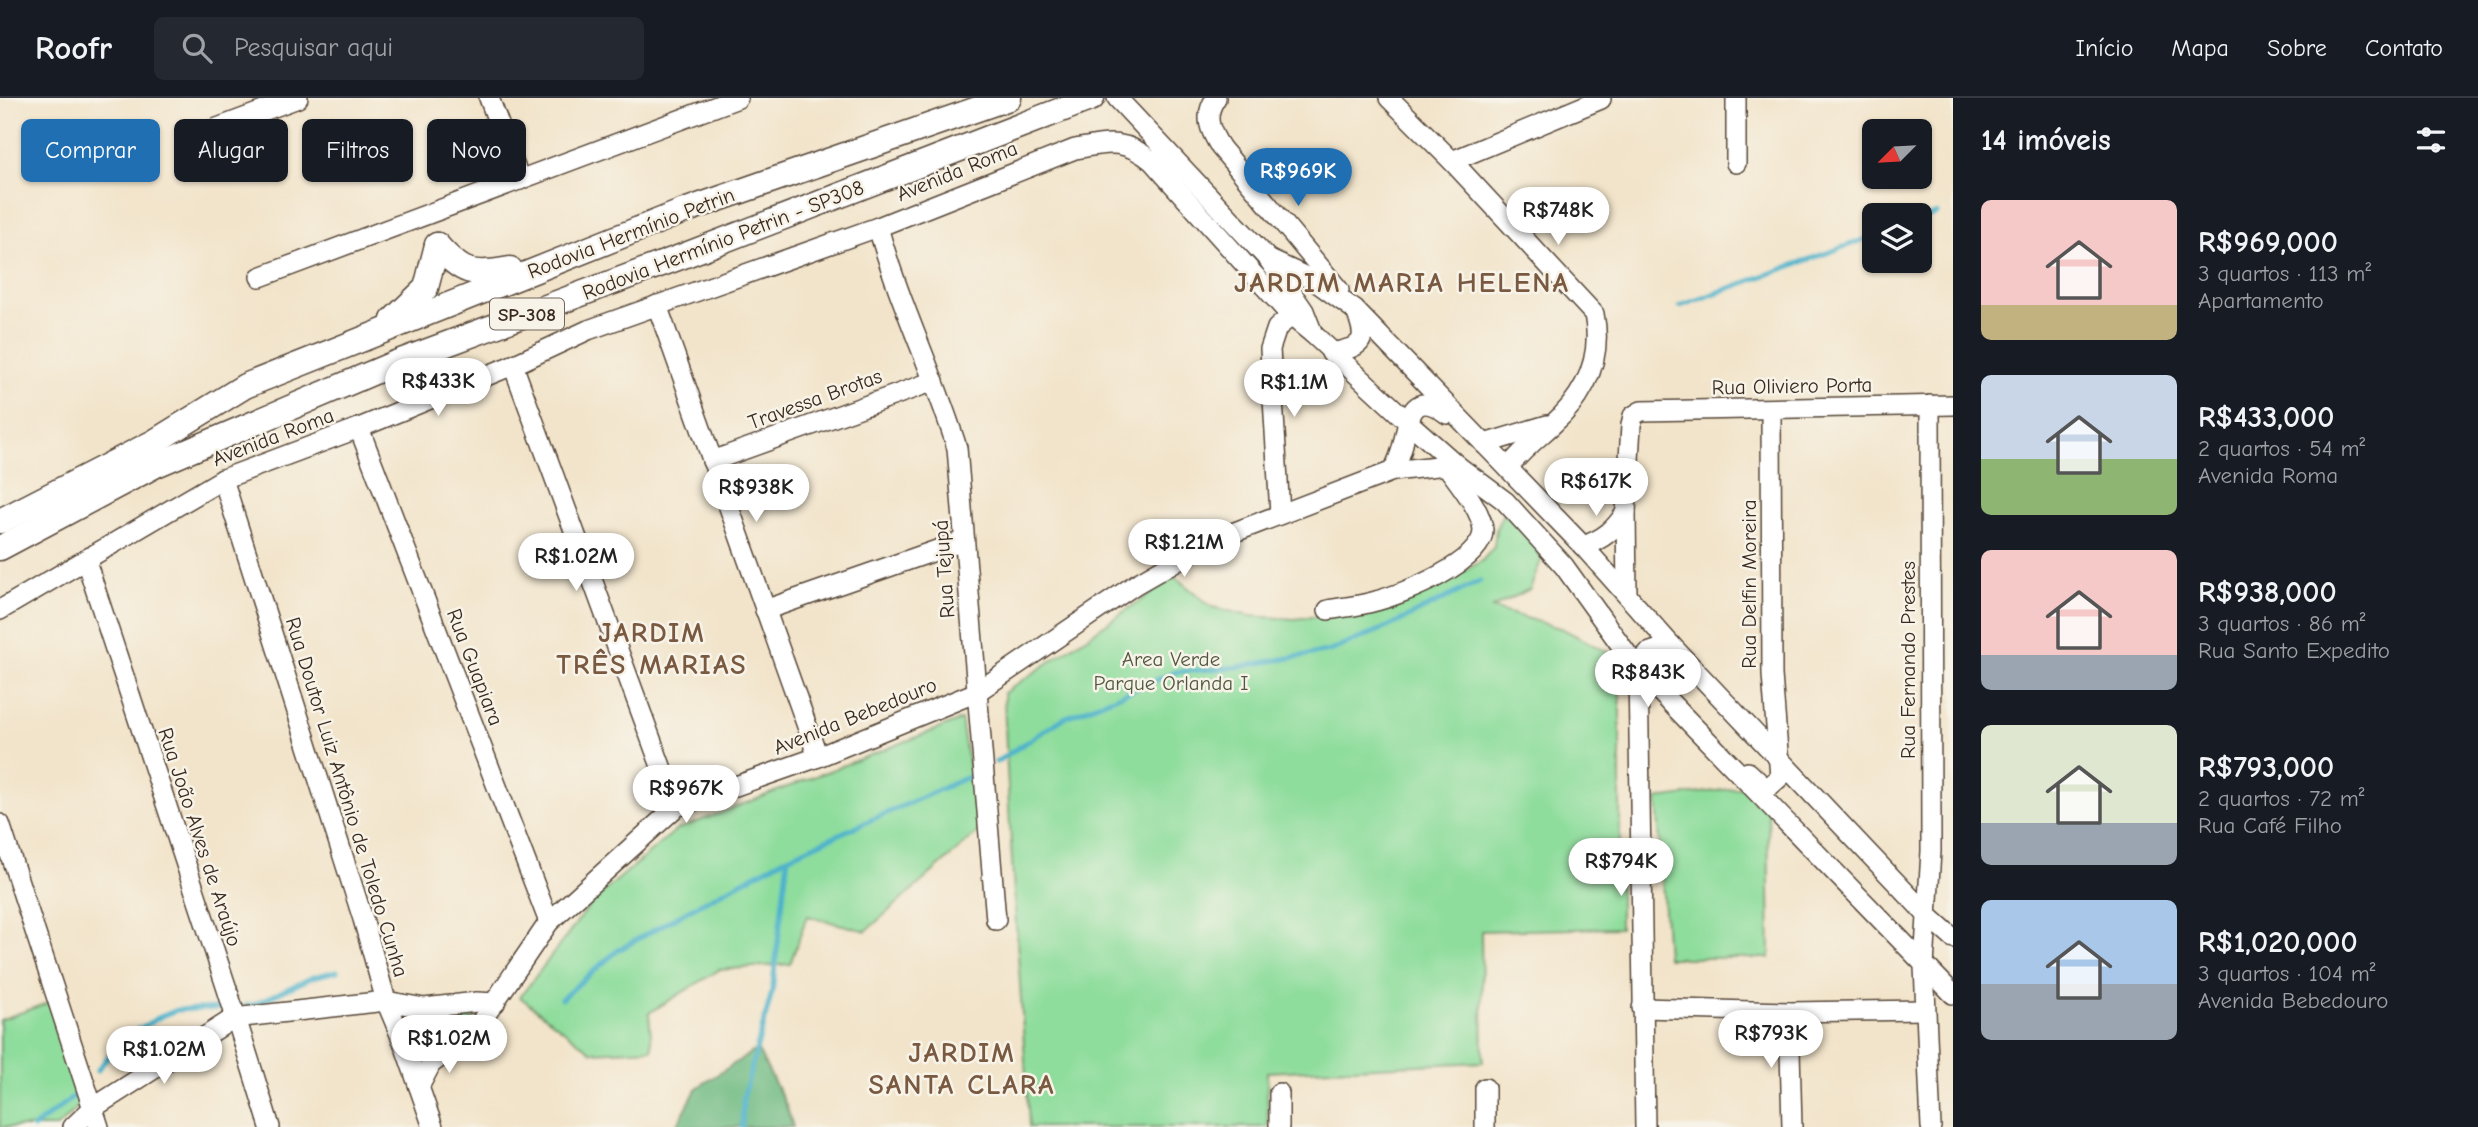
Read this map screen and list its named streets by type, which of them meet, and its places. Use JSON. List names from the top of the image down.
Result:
{
  "streets": {
    "main road": ["Rodovia Hermínio Petrin", "Rodovia Hermínio Petrin - SP308", "SP-308"],
    "street": [
      "Avenida Roma",
      "Rua Oliviero Porta",
      "Travessa Brotas",
      "Rua Tejupá",
      "Rua Delfin Moreira",
      "Rua Fernando Prestes",
      "Rua Guapiara",
      "Avenida Bebedouro",
      "Rua Doutor Luiz Antônio de Toledo Cunha",
      "Rua João Alves de Araújo"
    ]
  },
  "crossings": [
    ["Avenida Roma", "Rua Tejupá"],
    ["Avenida Roma", "Rua Guapiara"],
    ["Avenida Roma", "Rua Doutor Luiz Antônio de Toledo Cunha"],
    ["Avenida Roma", "Rua João Alves de Araújo"],
    ["Rua Oliviero Porta", "Rua Delfin Moreira"],
    ["Rua Oliviero Porta", "Rua Fernando Prestes"],
    ["Travessa Brotas", "Rua Tejupá"],
    ["Rua Tejupá", "Avenida Bebedouro"],
    ["Rua Guapiara", "Avenida Bebedouro"],
    ["Avenida Bebedouro", "Rua Doutor Luiz Antônio de Toledo Cunha"]
  ],
  "districts": ["JARDIM MARIA HELENA", "JARDIM TRÊS MARIAS", "JARDIM SANTA CLARA"],
  "parks": ["Area Verde Parque Orlanda I"],
  "north": "bottom left",
  "page": {
    "header": "Roofr",
    "search": "Pesquisar aqui",
    "nav": [
      "Início",
      "Mapa",
      "Sobre",
      "Contato"
    ],
    "heading": "14 imóveis",
    "chip": [
      "Comprar",
      "Alugar",
      "Filtros",
      "Novo"
    ],
    "price": [
      "R$969K",
      "R$748K",
      "R$433K",
      "R$1.1M",
      "R$617K",
      "R$938K",
      "R$1.21M",
      "R$1.02M",
      "R$843K",
      "R$967K",
      "R$794K",
      "R$793K",
      "R$1.02M",
      "R$1.02M"
    ],
    "list": [
      {
        "name": "R$969,000",
        "note": "3 quartos · 113 m² · Apartamento"
      },
      {
        "name": "R$433,000",
        "note": "2 quartos · 54 m² · Avenida Roma"
      },
      {
        "name": "R$938,000",
        "note": "3 quartos · 86 m² · Rua Santo Expedito"
      },
      {
        "name": "R$793,000",
        "note": "2 quartos · 72 m² · Rua Café Filho"
      },
      {
        "name": "R$1,020,000",
        "note": "3 quartos · 104 m² · Avenida Bebedouro"
      }
    ]
  }
}
